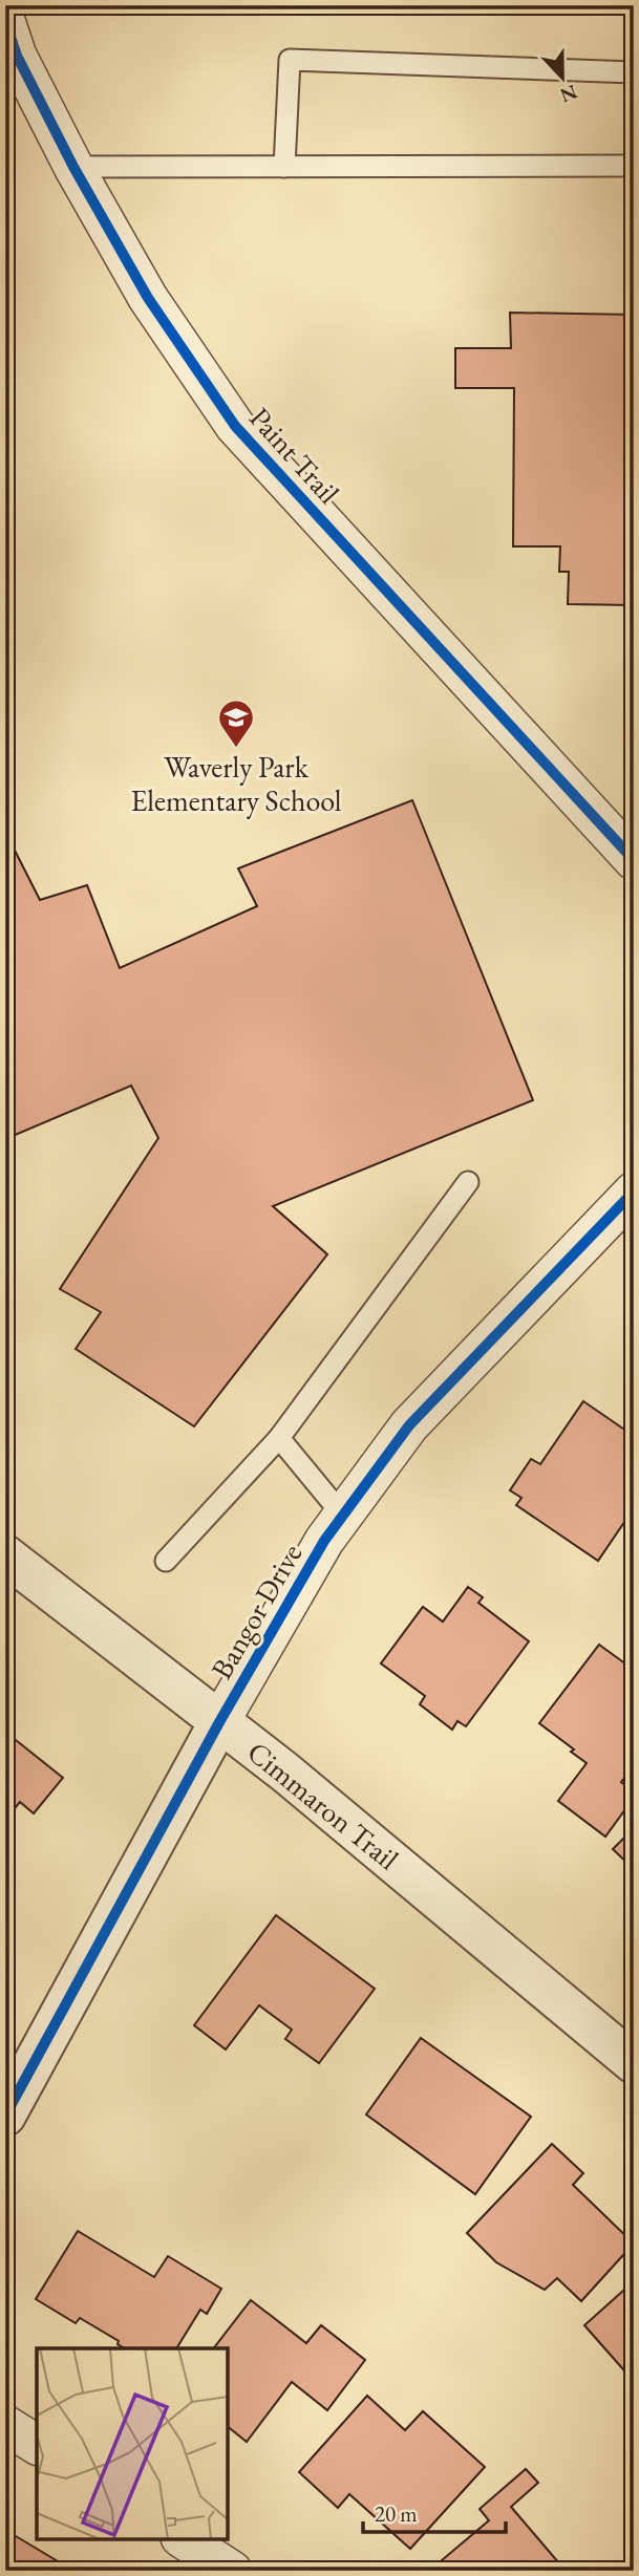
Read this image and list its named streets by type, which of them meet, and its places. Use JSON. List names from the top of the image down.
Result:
{
  "streets": {
    "street": ["Paint Trail", "Bangor Drive", "Cimmaron Trail"]
  },
  "crossings": [
    ["Bangor Drive", "Cimmaron Trail"]
  ],
  "places": {
    "school or university": ["Waverly Park Elementary School"]
  },
  "scale_bar": "20 m",
  "north": "bottom"
}
